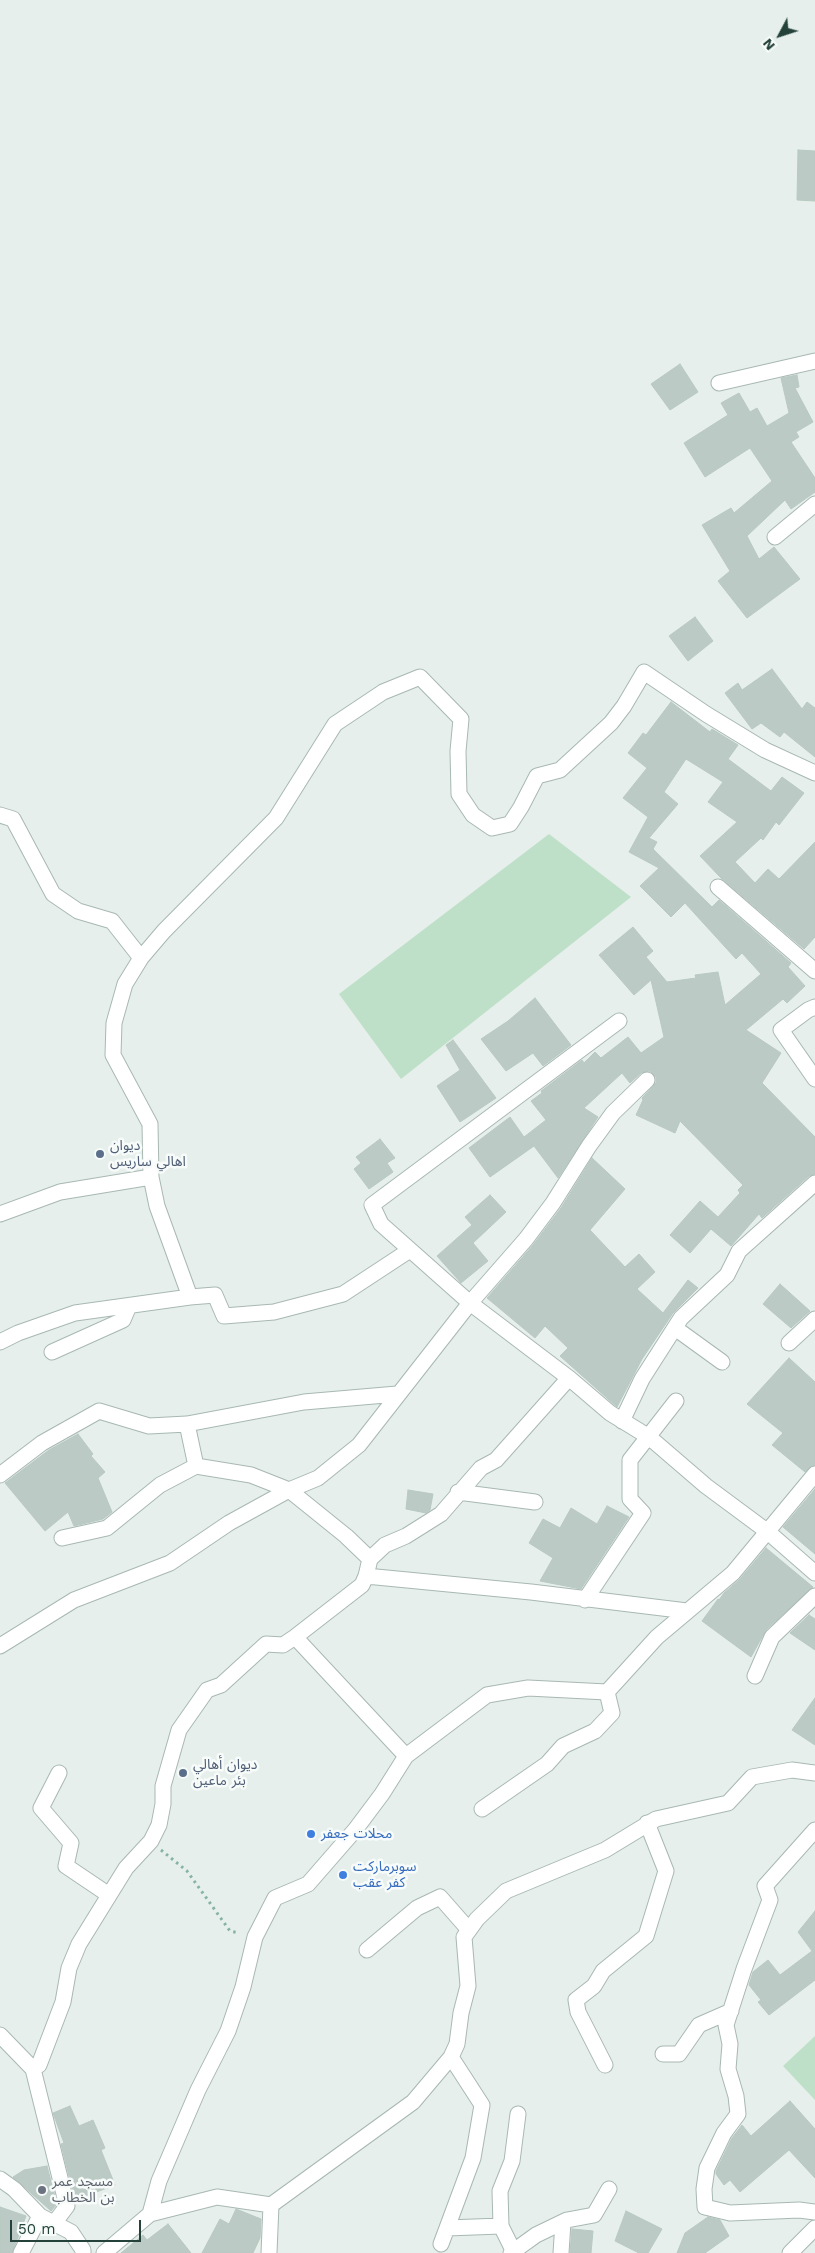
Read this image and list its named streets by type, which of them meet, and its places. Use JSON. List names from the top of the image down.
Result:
{
  "places": [
    "ديوان اهالي ساريس",
    "ديوان أهالي بئر ماعين",
    "محلات جعفر",
    "سوبرماركت كفر عقب",
    "مسجد عمر بن الخطاب"
  ],
  "scale_bar": "50 m",
  "north": "bottom left"
}
